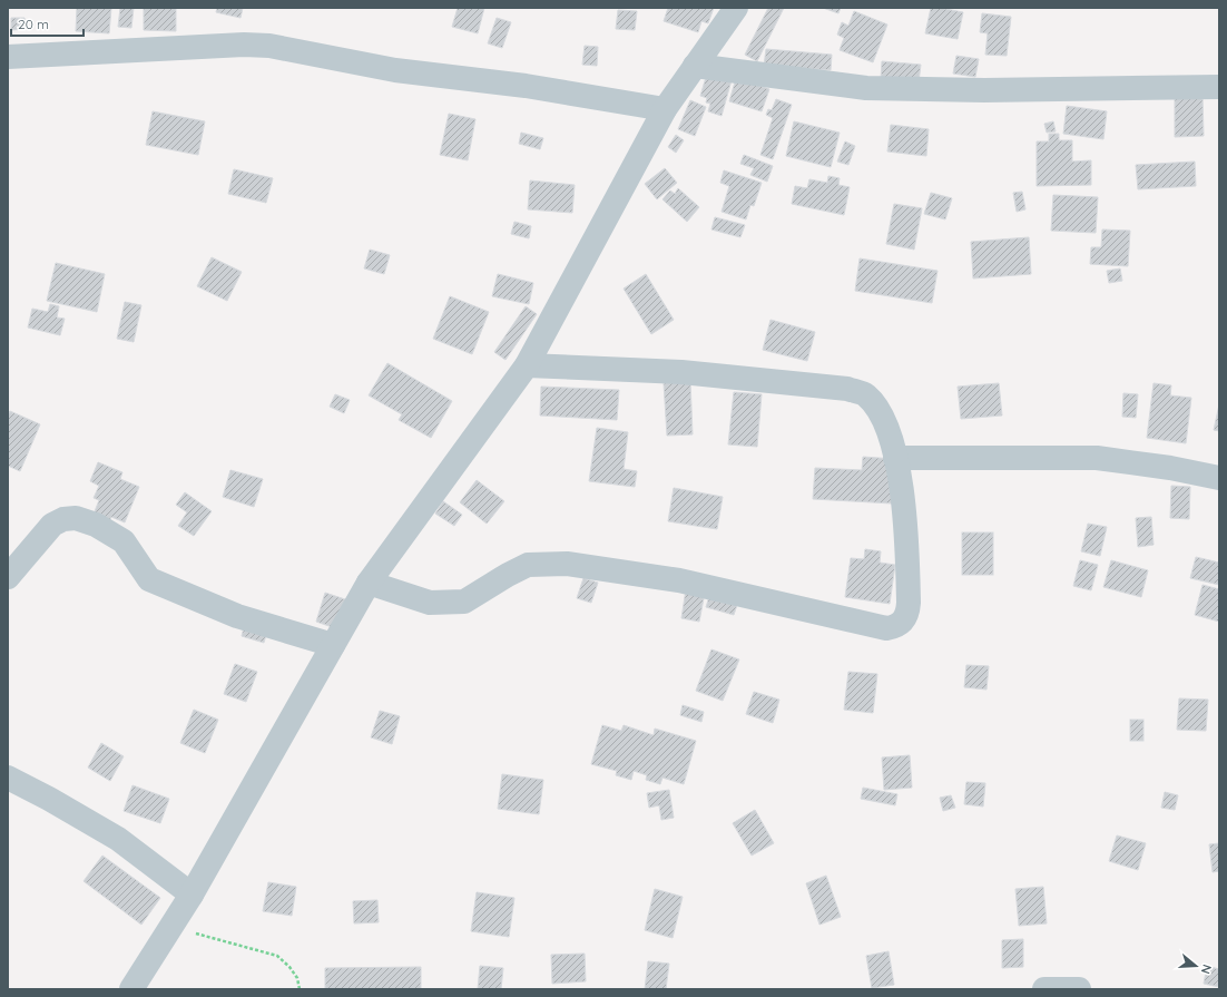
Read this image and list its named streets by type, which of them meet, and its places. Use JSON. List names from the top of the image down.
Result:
{
  "scale_bar": "20 m",
  "north": "right"
}
